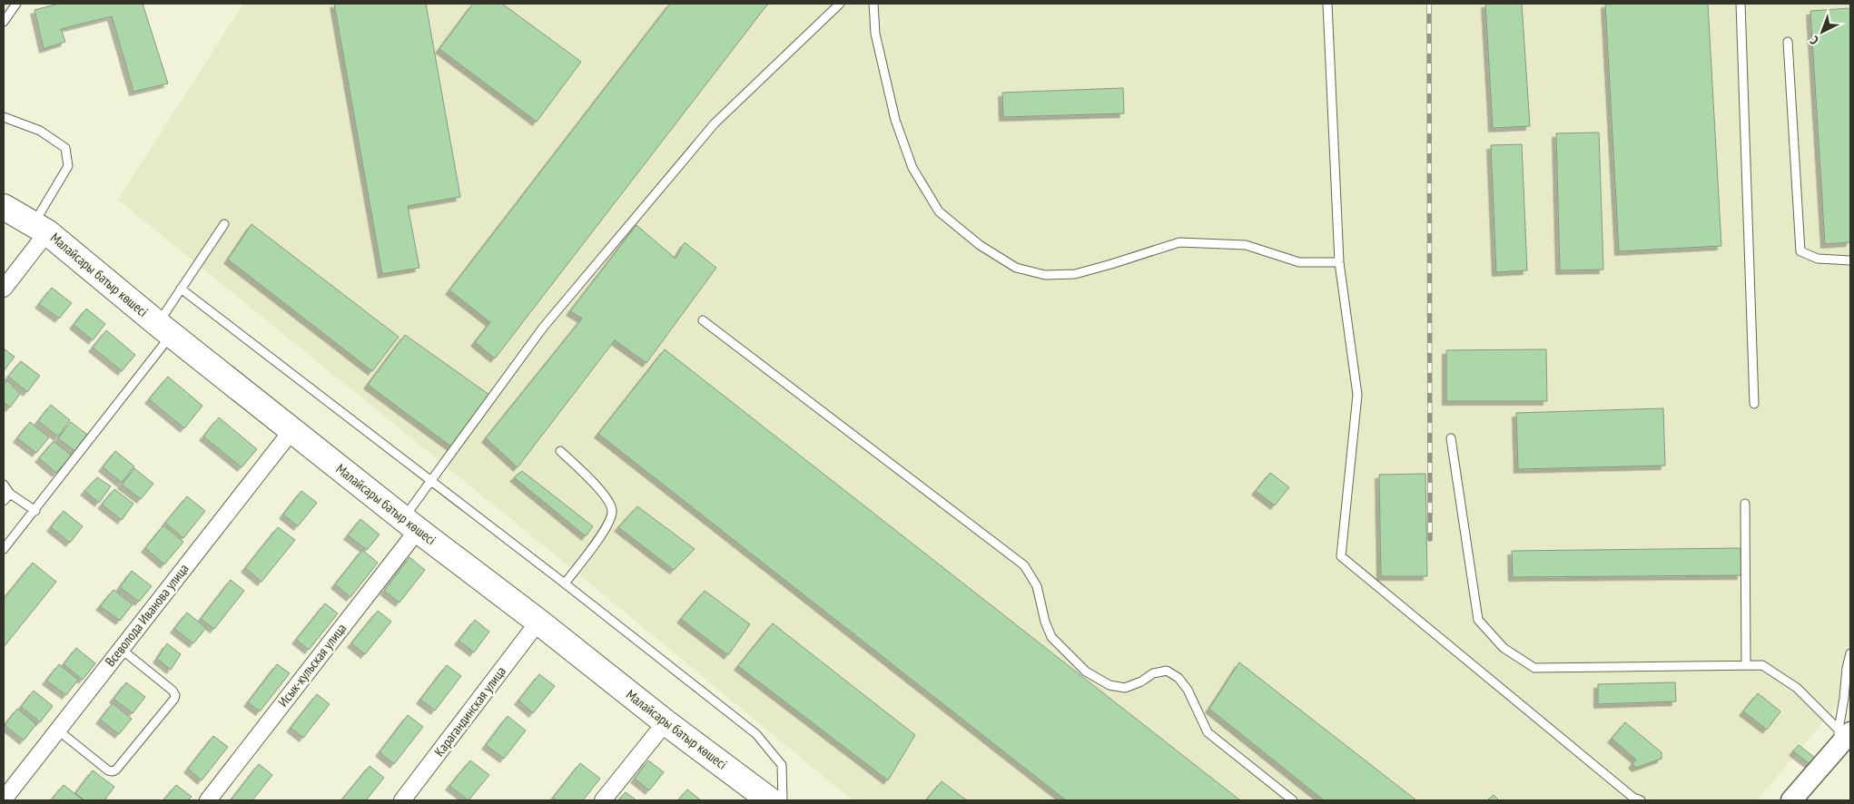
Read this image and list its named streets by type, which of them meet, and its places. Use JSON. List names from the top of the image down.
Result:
{
  "streets": {
    "main road": ["Малайсары батыр көшесі"],
    "street": ["Всеволода Иванова улица", "Исык-кульская улица", "Карагандинская улица"]
  },
  "crossings": [
    ["Малайсары батыр көшесі", "Всеволода Иванова улица"],
    ["Малайсары батыр көшесі", "Исык-кульская улица"],
    ["Малайсары батыр көшесі", "Карагандинская улица"]
  ],
  "north": "bottom left"
}
